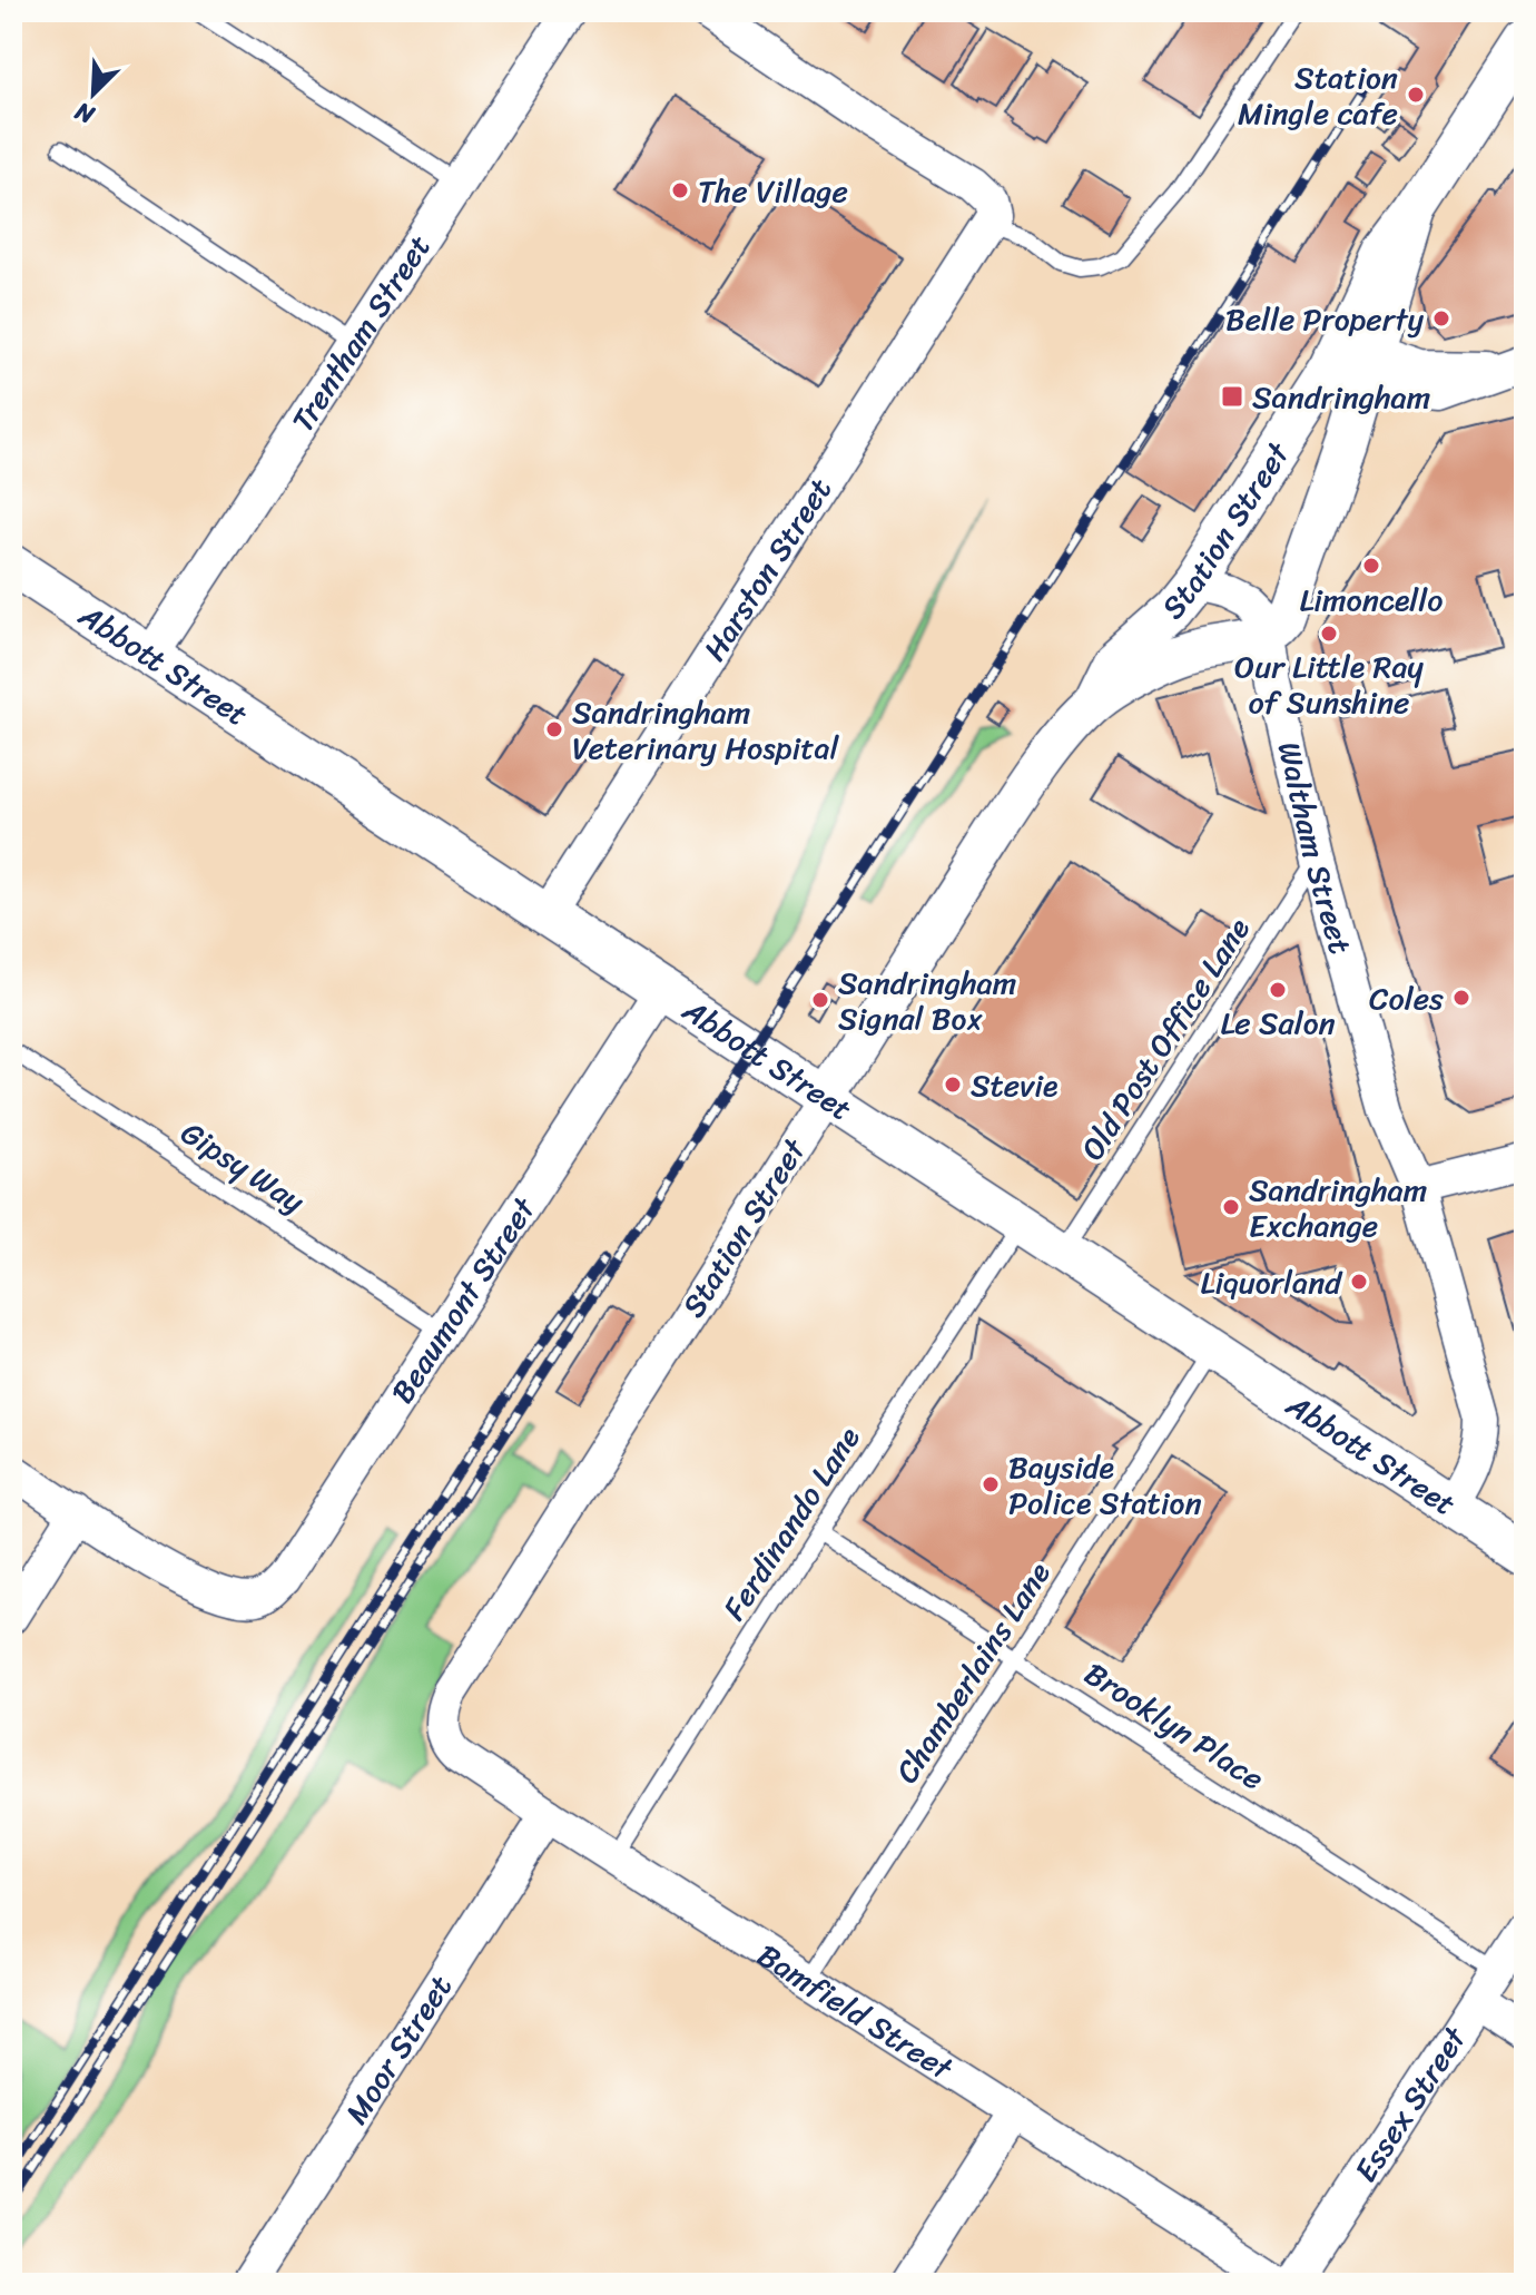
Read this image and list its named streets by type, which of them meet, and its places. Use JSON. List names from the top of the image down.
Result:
{
  "streets": {
    "street": [
      "Trentham Street",
      "Station Street",
      "Harston Street",
      "Abbott Street",
      "Waltham Street",
      "Beaumont Street",
      "Bamfield Street",
      "Moor Street",
      "Essex Street"
    ],
    "lane": [
      "Old Post Office Lane",
      "Gipsy Way",
      "Ferdinando Lane",
      "Chamberlains Lane",
      "Brooklyn Place"
    ]
  },
  "crossings": [
    ["Trentham Street", "Abbott Street"],
    ["Station Street", "Abbott Street"],
    ["Station Street", "Waltham Street"],
    ["Station Street", "Bamfield Street"],
    ["Harston Street", "Abbott Street"],
    ["Abbott Street", "Waltham Street"],
    ["Abbott Street", "Old Post Office Lane"],
    ["Abbott Street", "Beaumont Street"],
    ["Abbott Street", "Ferdinando Lane"],
    ["Abbott Street", "Chamberlains Lane"],
    ["Waltham Street", "Old Post Office Lane"],
    ["Gipsy Way", "Beaumont Street"],
    ["Ferdinando Lane", "Brooklyn Place"],
    ["Ferdinando Lane", "Bamfield Street"],
    ["Chamberlains Lane", "Brooklyn Place"],
    ["Chamberlains Lane", "Bamfield Street"],
    ["Brooklyn Place", "Essex Street"],
    ["Bamfield Street", "Moor Street"]
  ],
  "places": {
    "other": [
      "Station Mingle cafe",
      "The Village",
      "Belle Property",
      "Limoncello",
      "Our Little Ray of Sunshine",
      "Sandringham Veterinary Hospital",
      "Le Salon",
      "Coles",
      "Sandringham Signal Box",
      "Stevie",
      "Sandringham Exchange",
      "Liquorland",
      "Bayside Police Station"
    ],
    "transit": ["Sandringham"]
  },
  "north": "bottom left"
}
